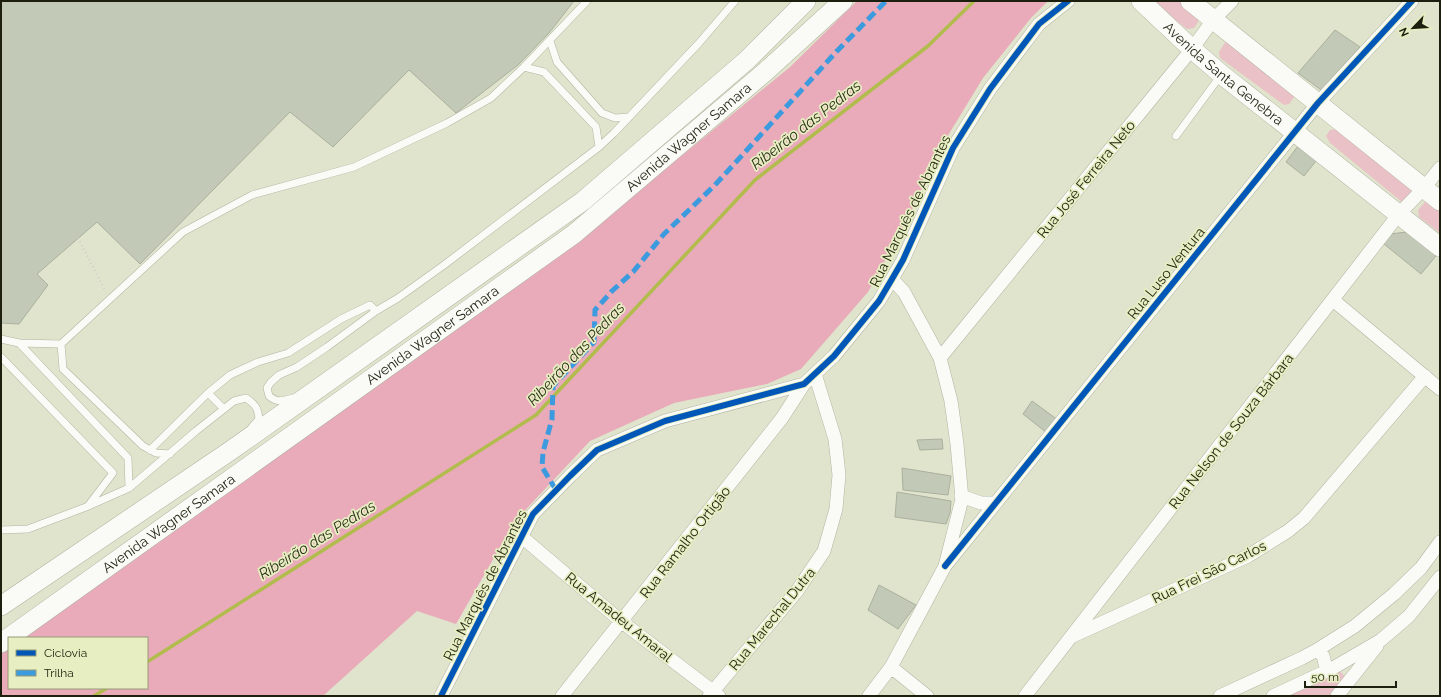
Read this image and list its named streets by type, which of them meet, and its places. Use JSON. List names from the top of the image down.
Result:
{
  "streets": {
    "main road": ["Avenida Santa Genebra", "Avenida Wagner Samara"],
    "street": [
      "Rua José Ferreira Neto",
      "Rua Marquês de Abrantes",
      "Rua Luso Ventura",
      "Rua Nelson de Souza Bárbara",
      "Rua Ramalho Ortigão",
      "Rua Frei São Carlos",
      "Rua Amadeu Amaral",
      "Rua Marechal Dutra"
    ]
  },
  "crossings": [
    ["Avenida Santa Genebra", "Rua José Ferreira Neto"],
    ["Avenida Santa Genebra", "Rua Luso Ventura"],
    ["Avenida Santa Genebra", "Rua Nelson de Souza Bárbara"],
    ["Rua Marquês de Abrantes", "Rua Ramalho Ortigão"],
    ["Rua Marquês de Abrantes", "Rua Amadeu Amaral"],
    ["Rua Marquês de Abrantes", "Rua Marechal Dutra"],
    ["Rua Nelson de Souza Bárbara", "Rua Frei São Carlos"],
    ["Rua Ramalho Ortigão", "Rua Amadeu Amaral"],
    ["Rua Amadeu Amaral", "Rua Marechal Dutra"]
  ],
  "water": ["Ribeirão das Pedras"],
  "legend": ["Ciclovia", "Trilha"],
  "scale_bar": "50 m",
  "north": "bottom left"
}
